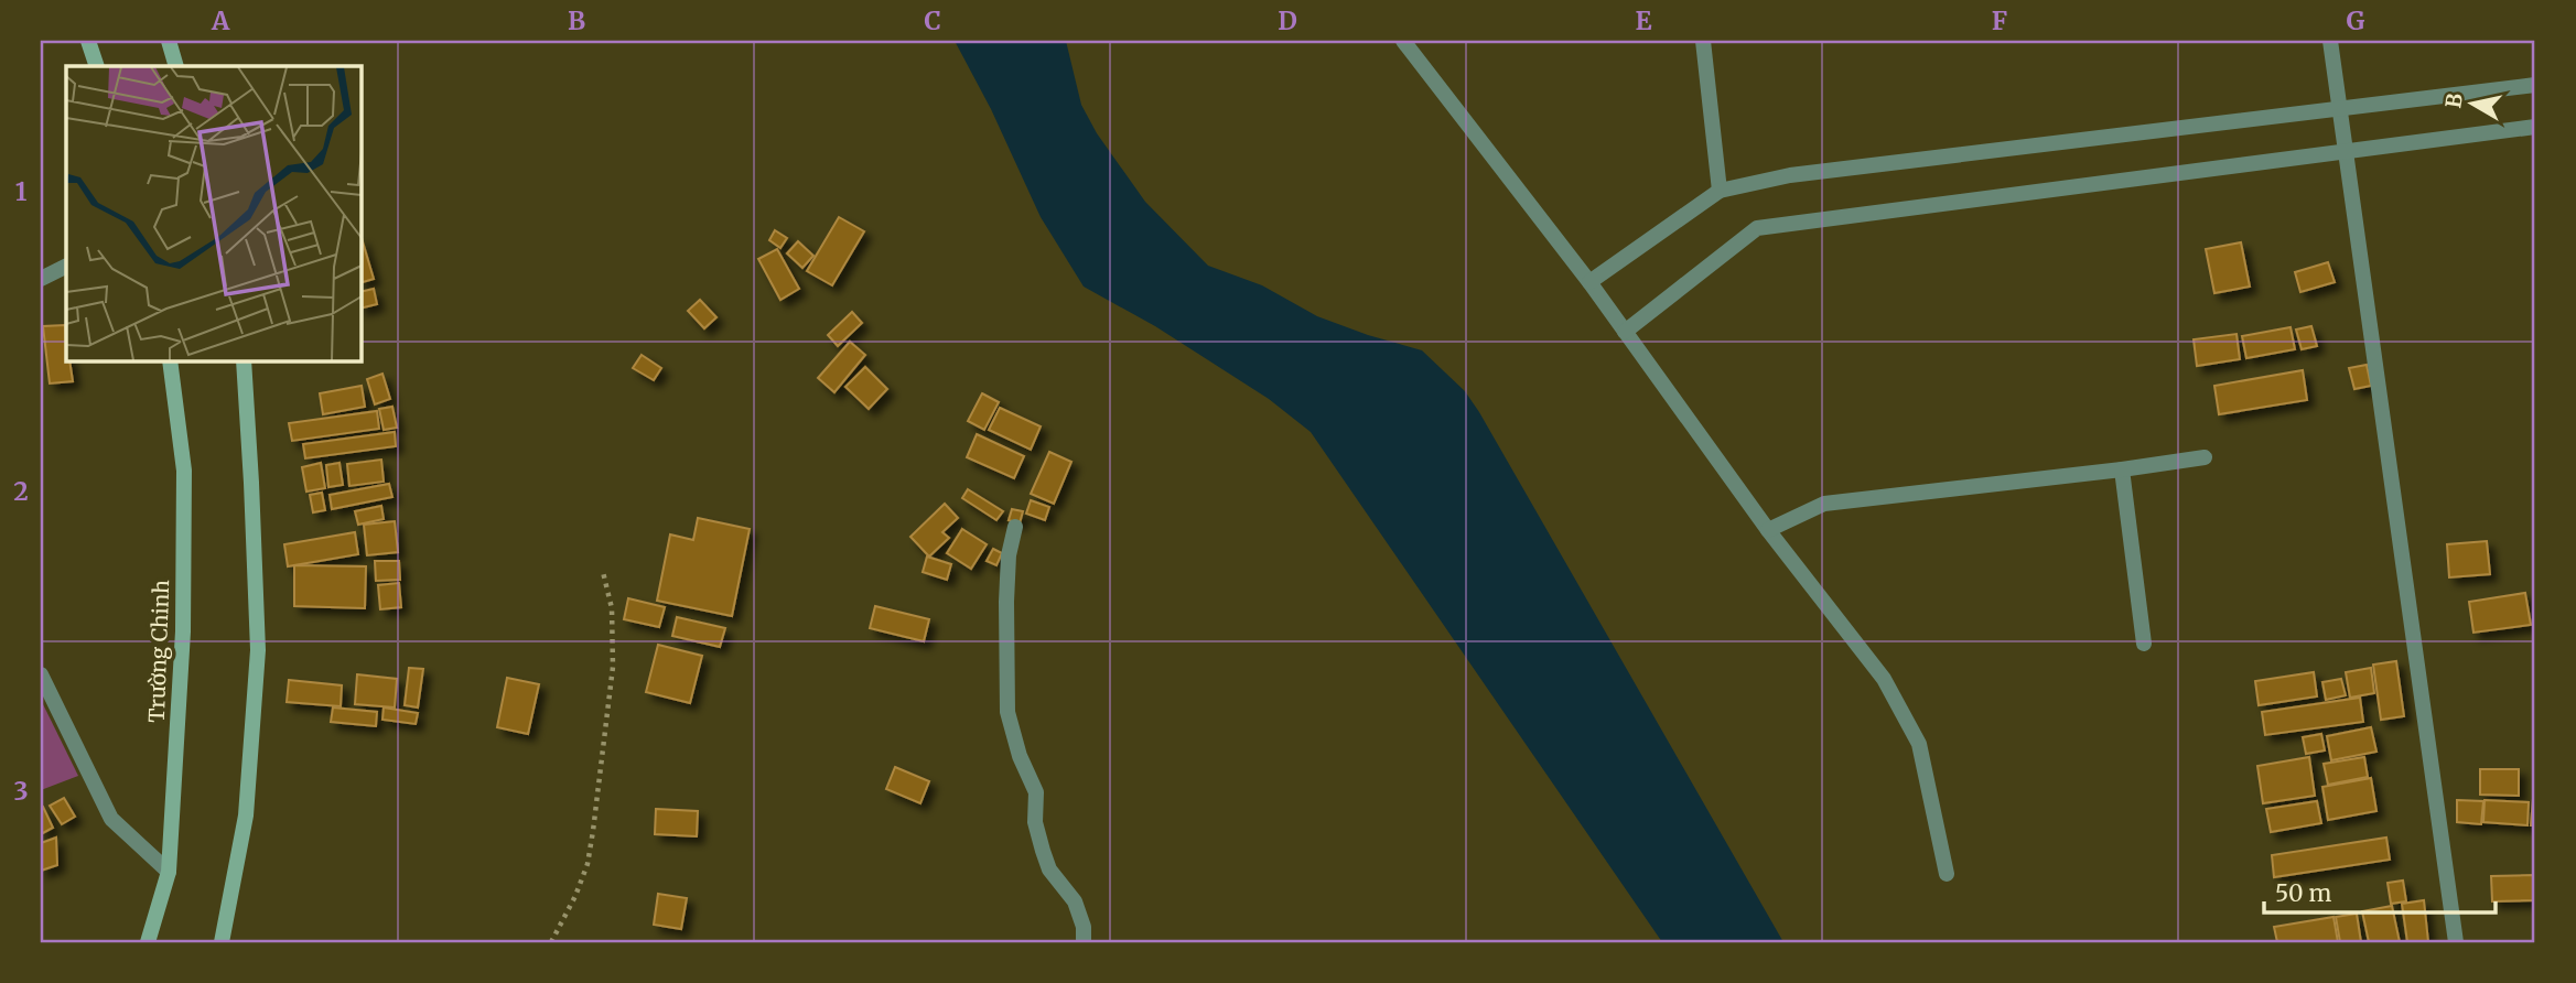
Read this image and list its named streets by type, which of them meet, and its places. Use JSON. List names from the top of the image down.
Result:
{
  "streets": {
    "street": ["Trường Chinh"]
  },
  "scale_bar": "50 m",
  "north": "left",
  "grid": {
    "columns": [
      "A",
      "B",
      "C",
      "D",
      "E",
      "F",
      "G"
    ],
    "rows": ["1", "2", "3"]
  }
}
